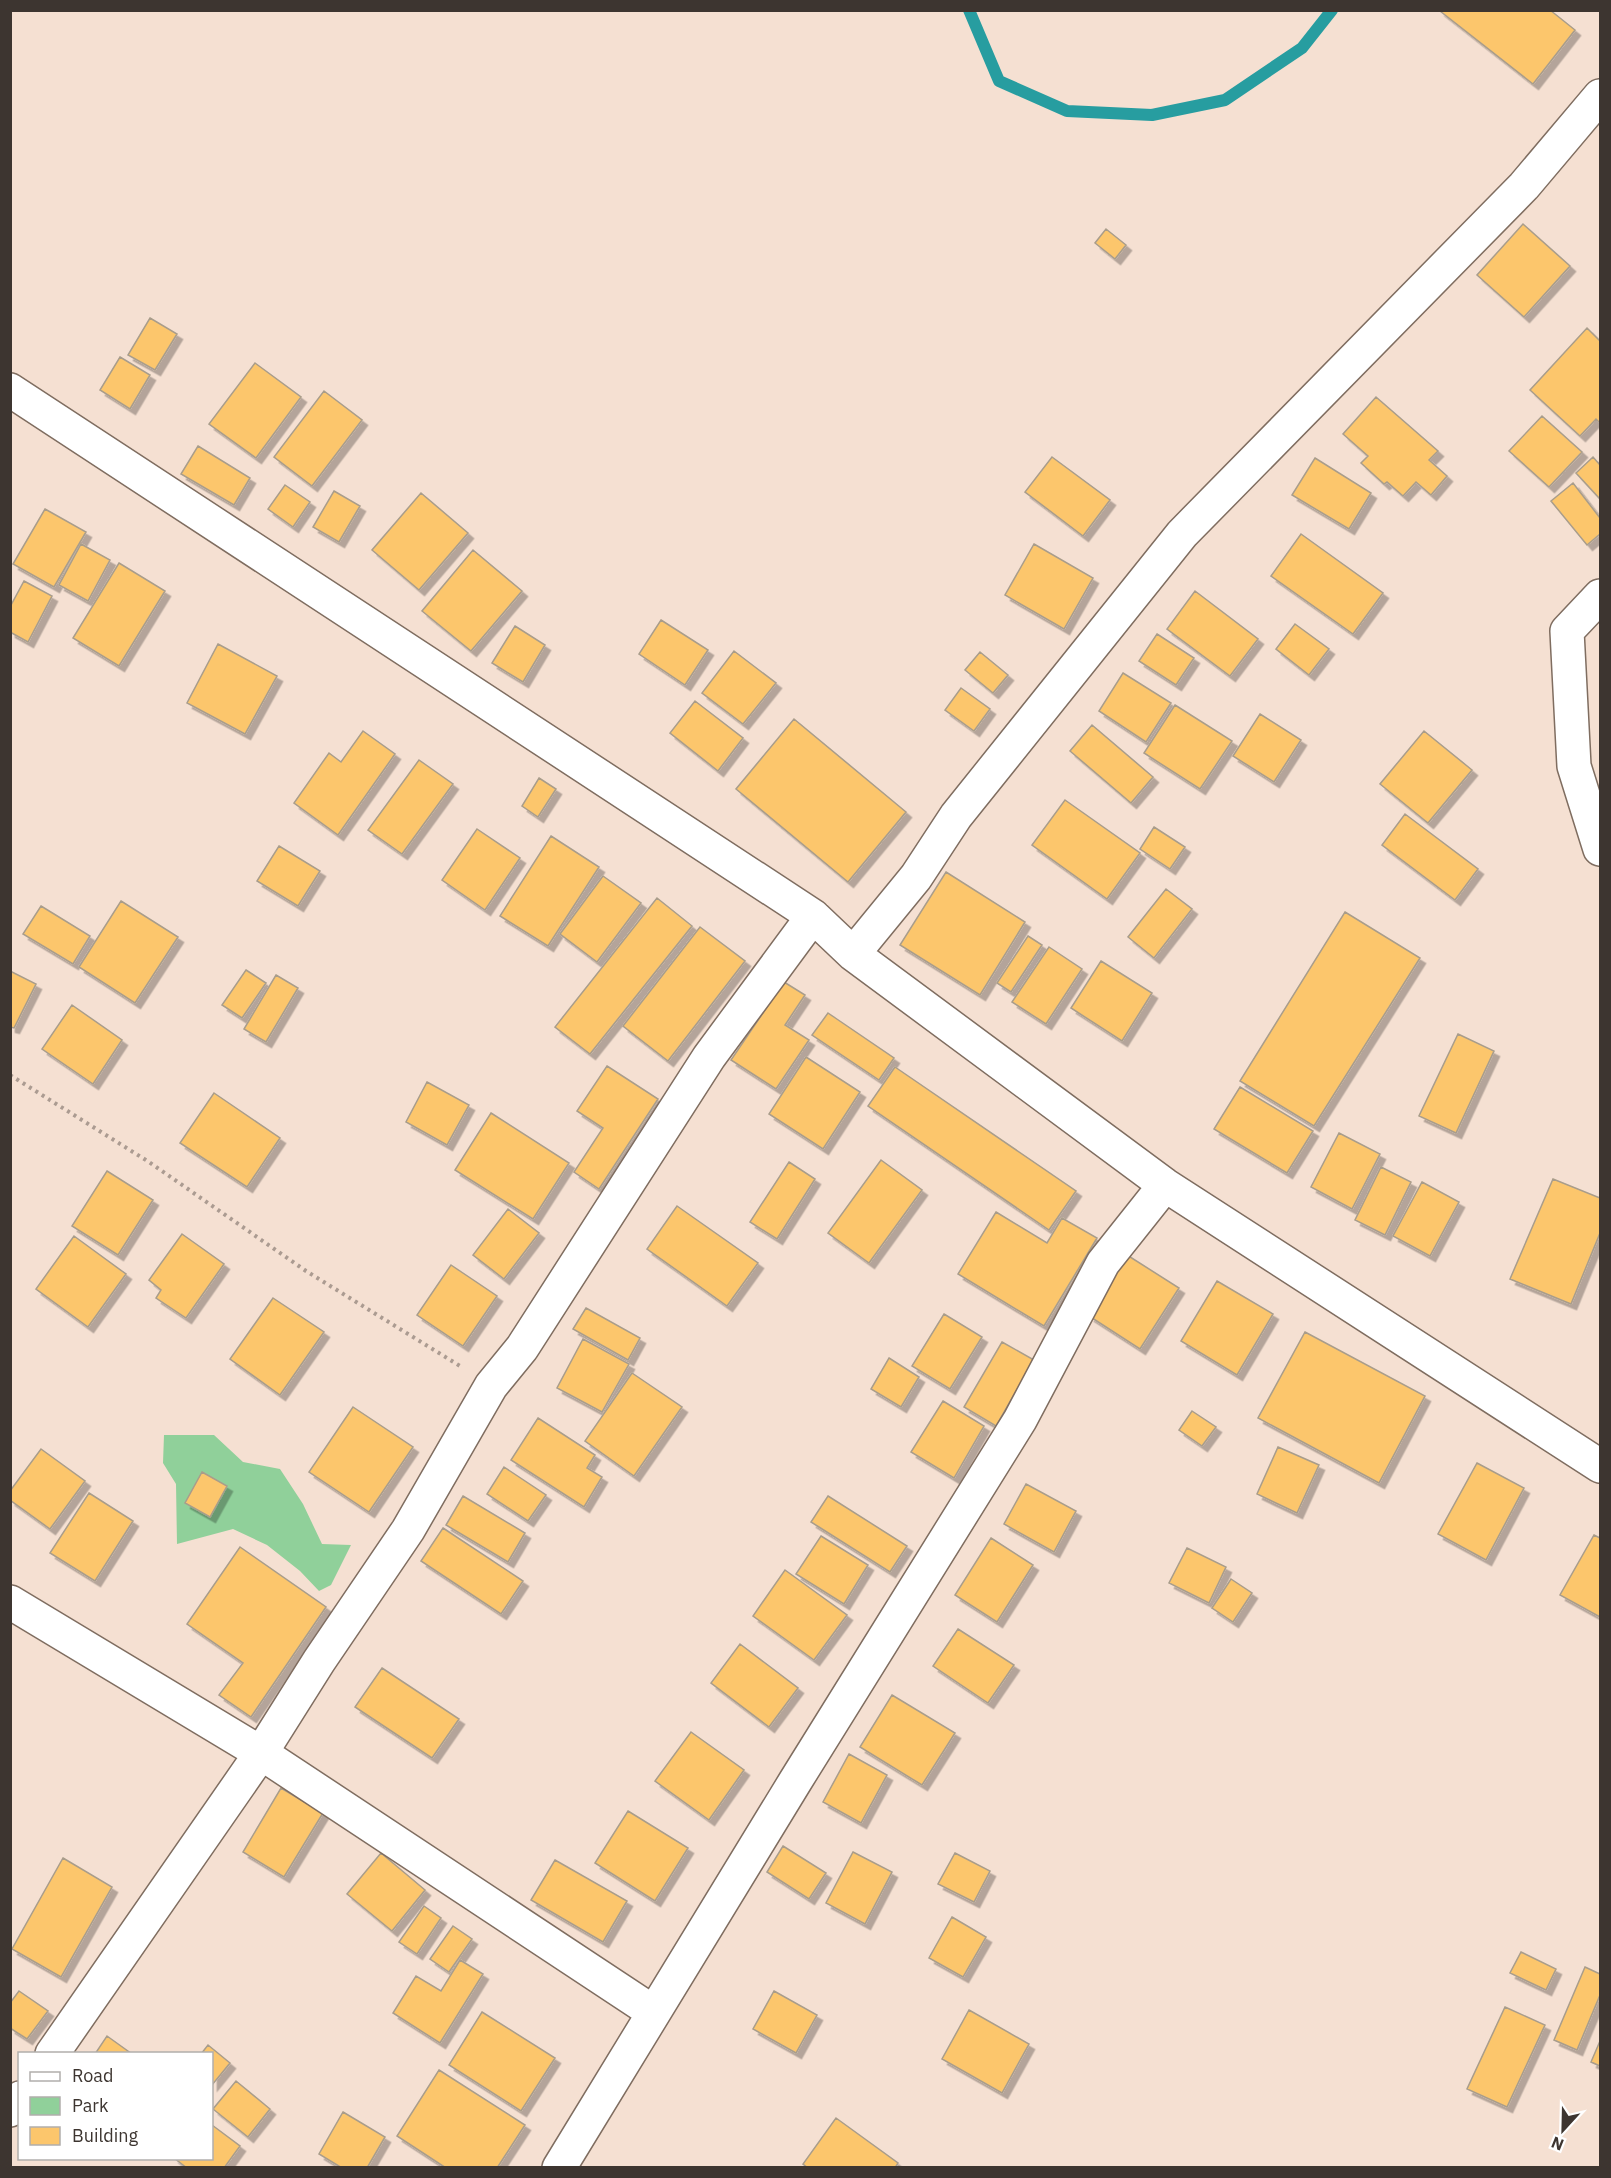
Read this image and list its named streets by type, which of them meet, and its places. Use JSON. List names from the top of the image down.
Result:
{
  "legend": ["Road", "Park", "Building"],
  "north": "bottom"
}
